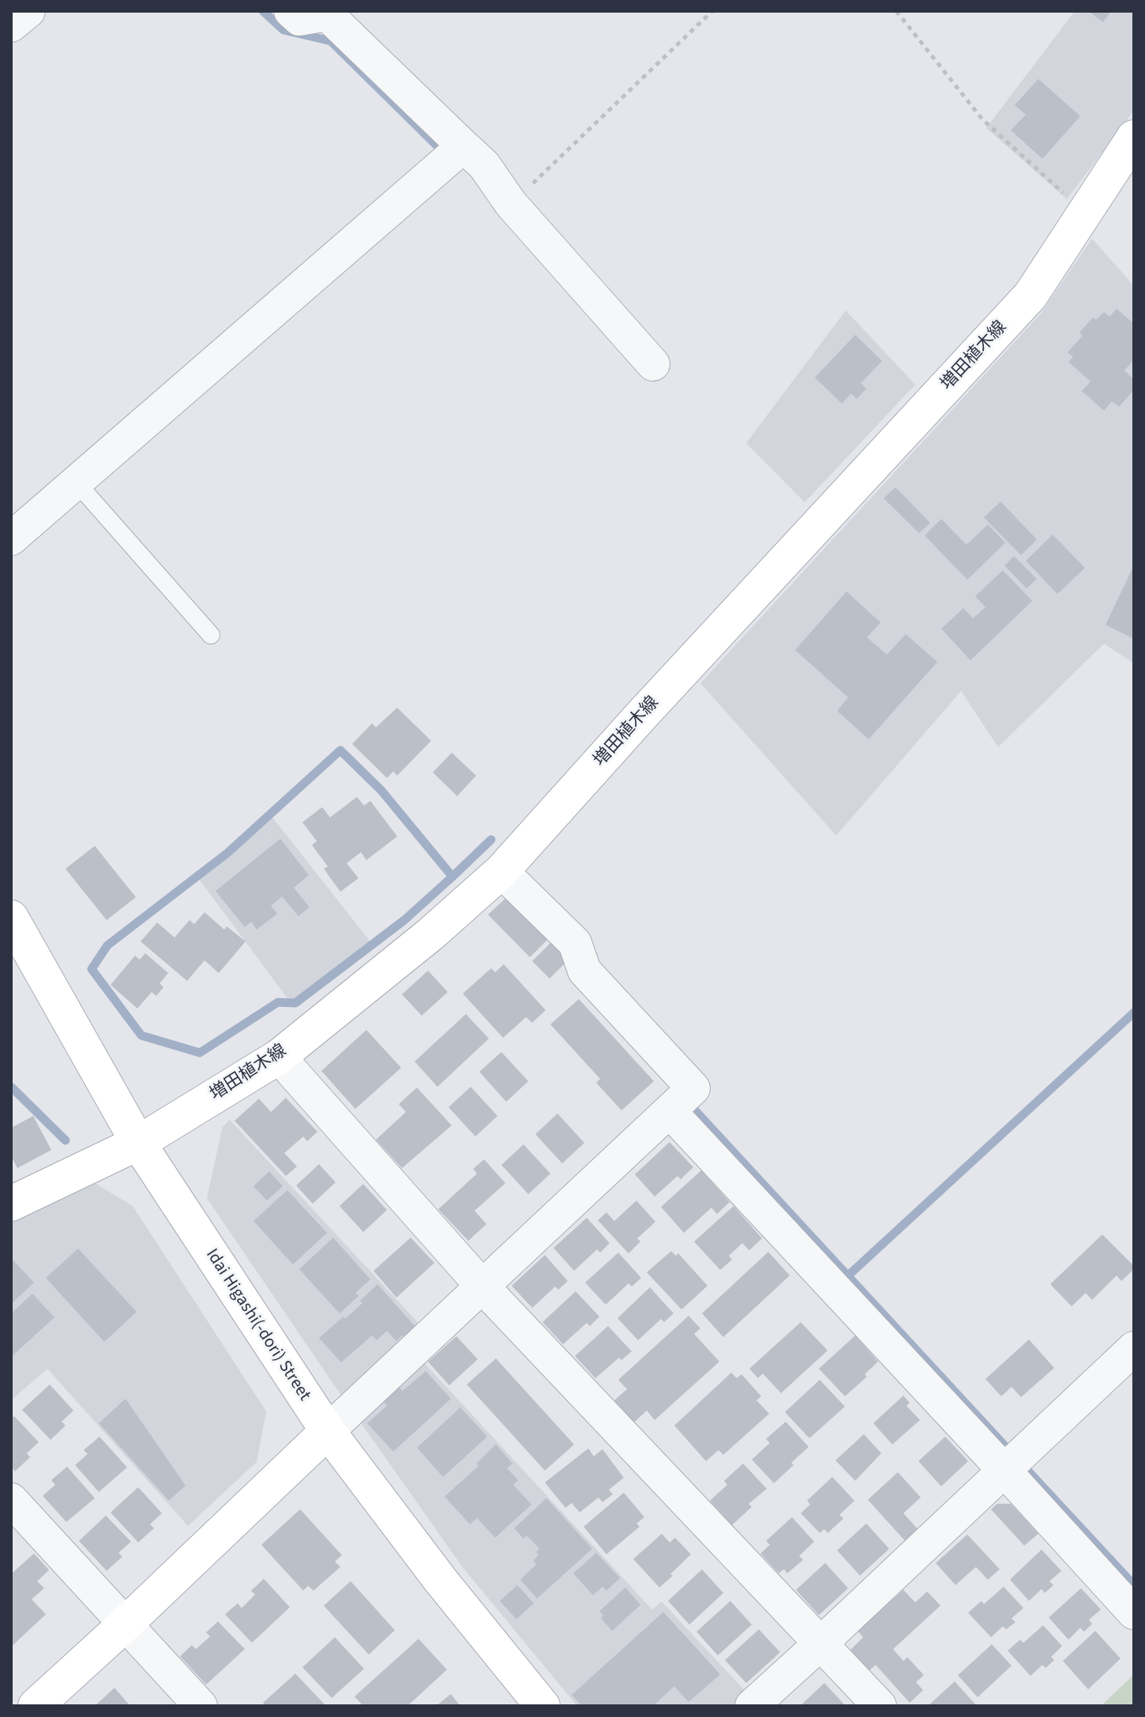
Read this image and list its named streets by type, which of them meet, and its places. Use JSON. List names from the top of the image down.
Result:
{
  "streets": {
    "street": ["増田植木線", "Idai Higashi(-dori) Street"]
  },
  "crossings": [
    ["増田植木線", "Idai Higashi(-dori) Street"]
  ]
}
